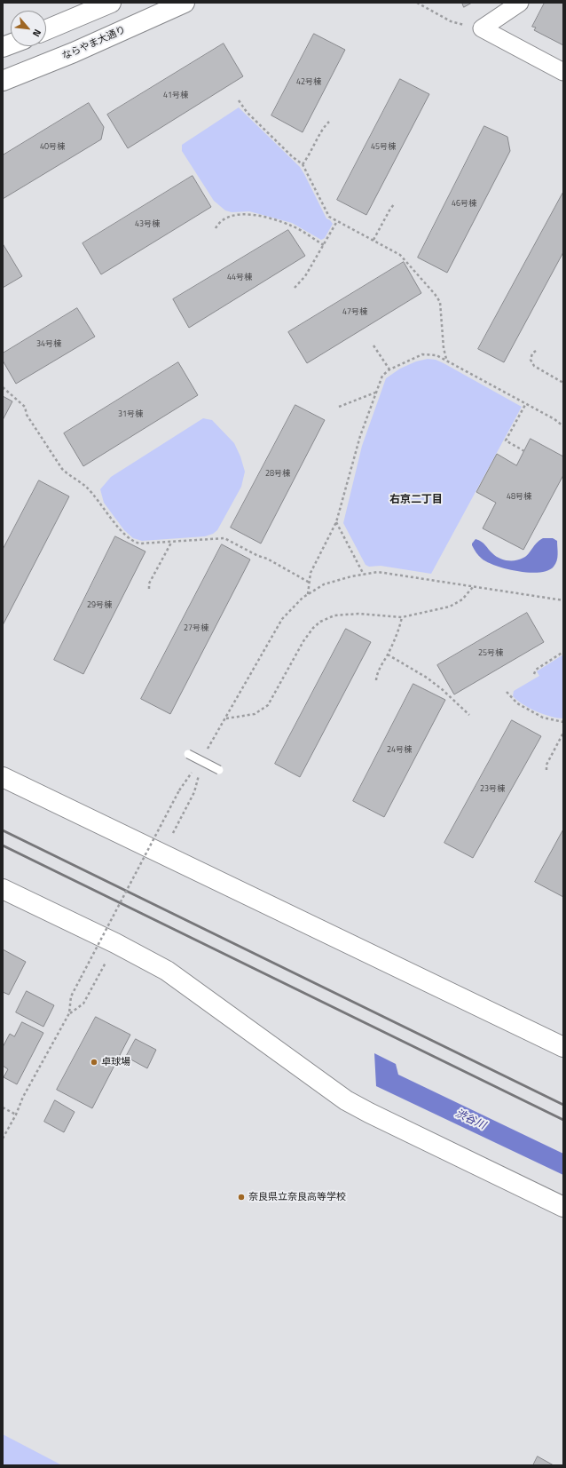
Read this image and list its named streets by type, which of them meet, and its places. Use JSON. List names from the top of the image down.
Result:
{
  "streets": {
    "street": ["ならやま大通り"]
  },
  "districts": ["右京二丁目"],
  "water": ["渋谷川"],
  "places": ["卓球場", "奈良県立奈良高等学校"],
  "house_numbers": [
    "42号棟",
    "41号棟",
    "40号棟",
    "45号棟",
    "46号棟",
    "43号棟",
    "44号棟",
    "47号棟",
    "34号棟",
    "31号棟",
    "28号棟",
    "48号棟",
    "29号棟",
    "27号棟",
    "25号棟",
    "24号棟",
    "23号棟"
  ],
  "north": "bottom right"
}
